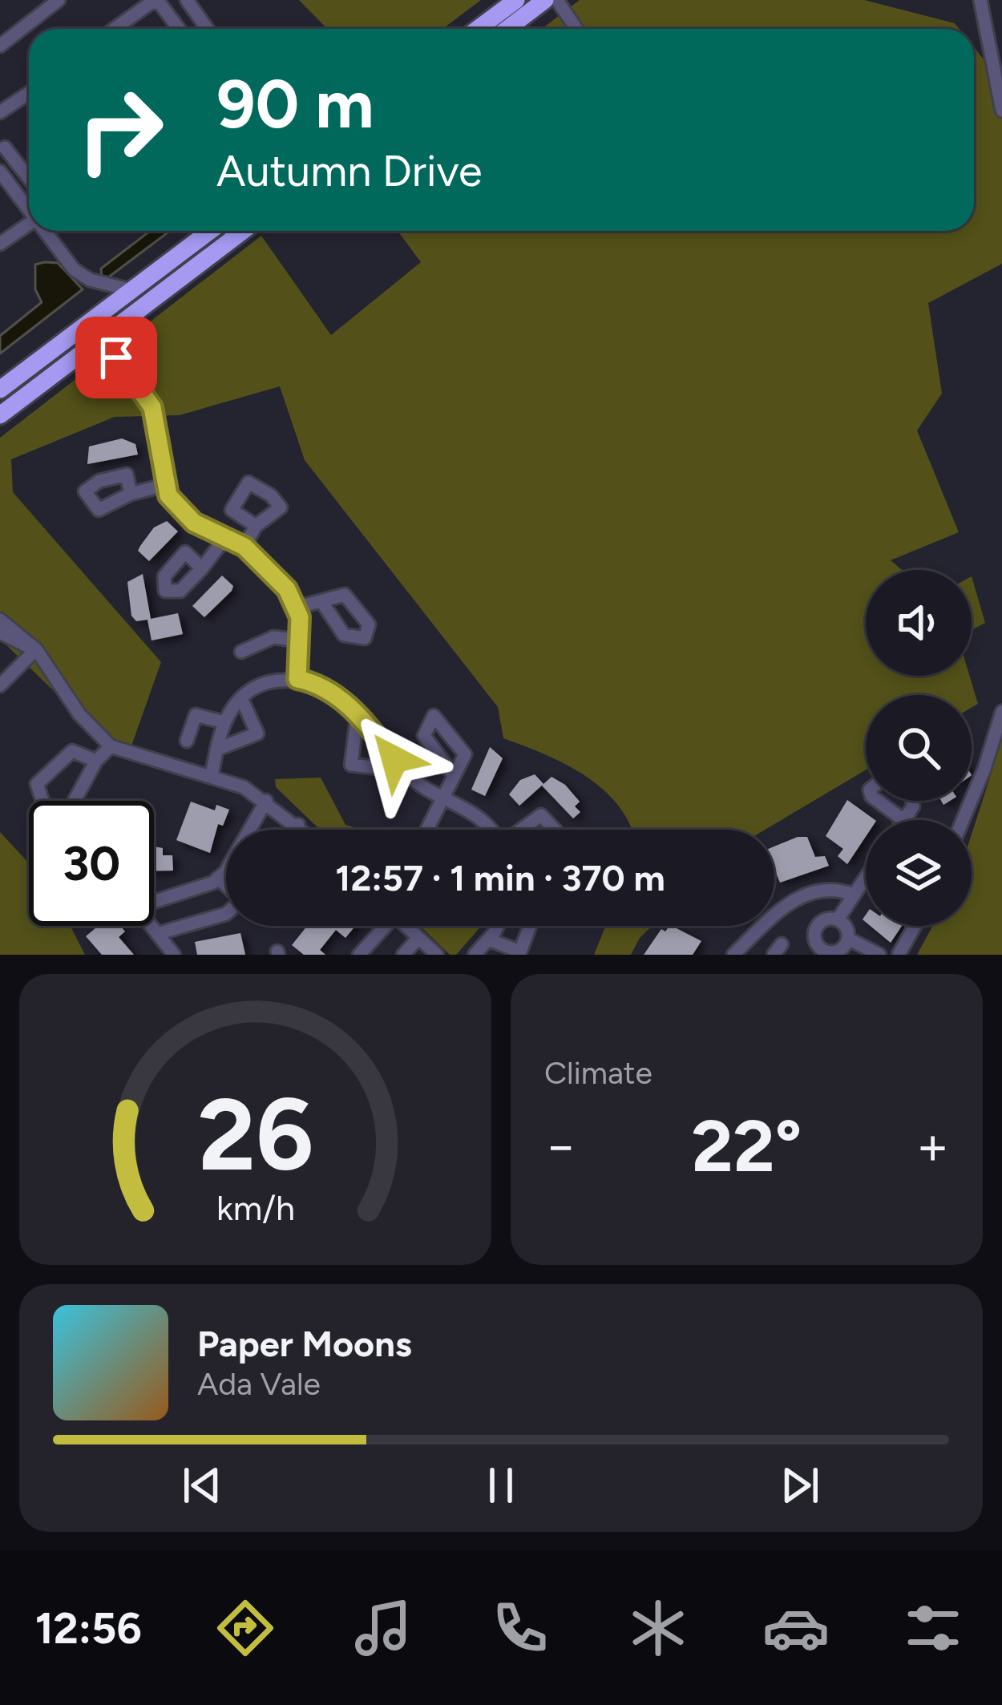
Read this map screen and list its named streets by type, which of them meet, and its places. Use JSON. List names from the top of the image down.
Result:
{
  "page": {
    "turn": ["90 m", "Autumn Drive"],
    "limit": "30",
    "trip": "12:57 · 1 min · 370 m",
    "tile": "Climate",
    "heat": ["−", "22°", "+"],
    "song": ["Paper Moons", "Ada Vale"],
    "tabs": "12:56",
    "gauge": ["26", "km/h"]
  }
}
